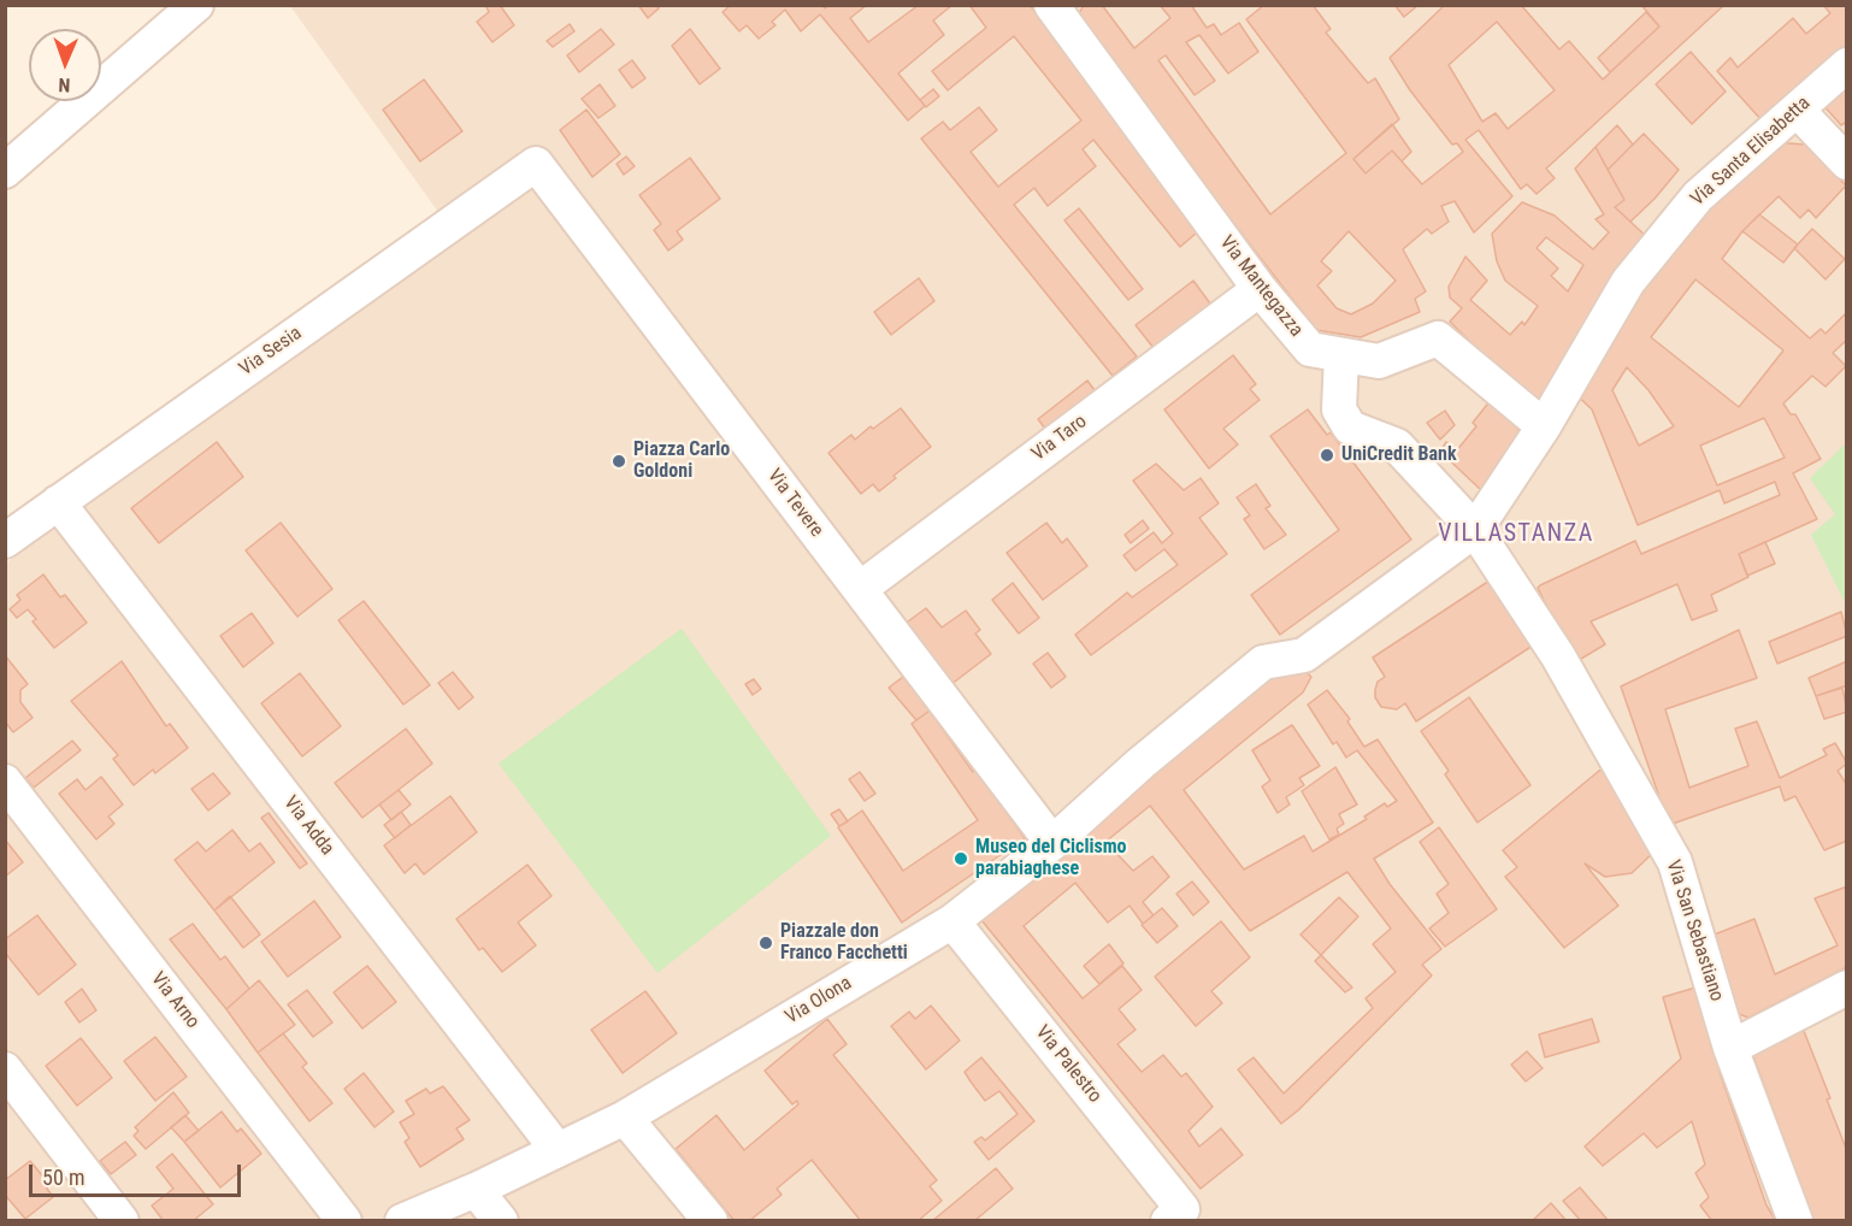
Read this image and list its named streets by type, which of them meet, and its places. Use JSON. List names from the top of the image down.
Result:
{
  "streets": {
    "street": [
      "Via Santa Elisabetta",
      "Via Mantegazza",
      "Via Sesia",
      "Via Taro",
      "Via Tevere",
      "Via Adda",
      "Via San Sebastiano",
      "Via Arno",
      "Via Olona",
      "Via Palestro"
    ]
  },
  "crossings": [
    ["Via Santa Elisabetta", "Via Mantegazza"],
    ["Via Santa Elisabetta", "Via San Sebastiano"],
    ["Via Santa Elisabetta", "Via Olona"],
    ["Via Mantegazza", "Via Taro"],
    ["Via Mantegazza", "Via San Sebastiano"],
    ["Via Sesia", "Via Tevere"],
    ["Via Sesia", "Via Adda"],
    ["Via Taro", "Via Tevere"],
    ["Via Tevere", "Via Olona"],
    ["Via Adda", "Via Olona"],
    ["Via San Sebastiano", "Via Olona"],
    ["Via Olona", "Via Palestro"]
  ],
  "districts": ["VILLASTANZA"],
  "places": [
    "UniCredit Bank",
    "Piazza Carlo Goldoni",
    "Museo del Ciclismo parabiaghese",
    "Piazzale don Franco Facchetti"
  ],
  "scale_bar": "50 m",
  "north": "bottom"
}
